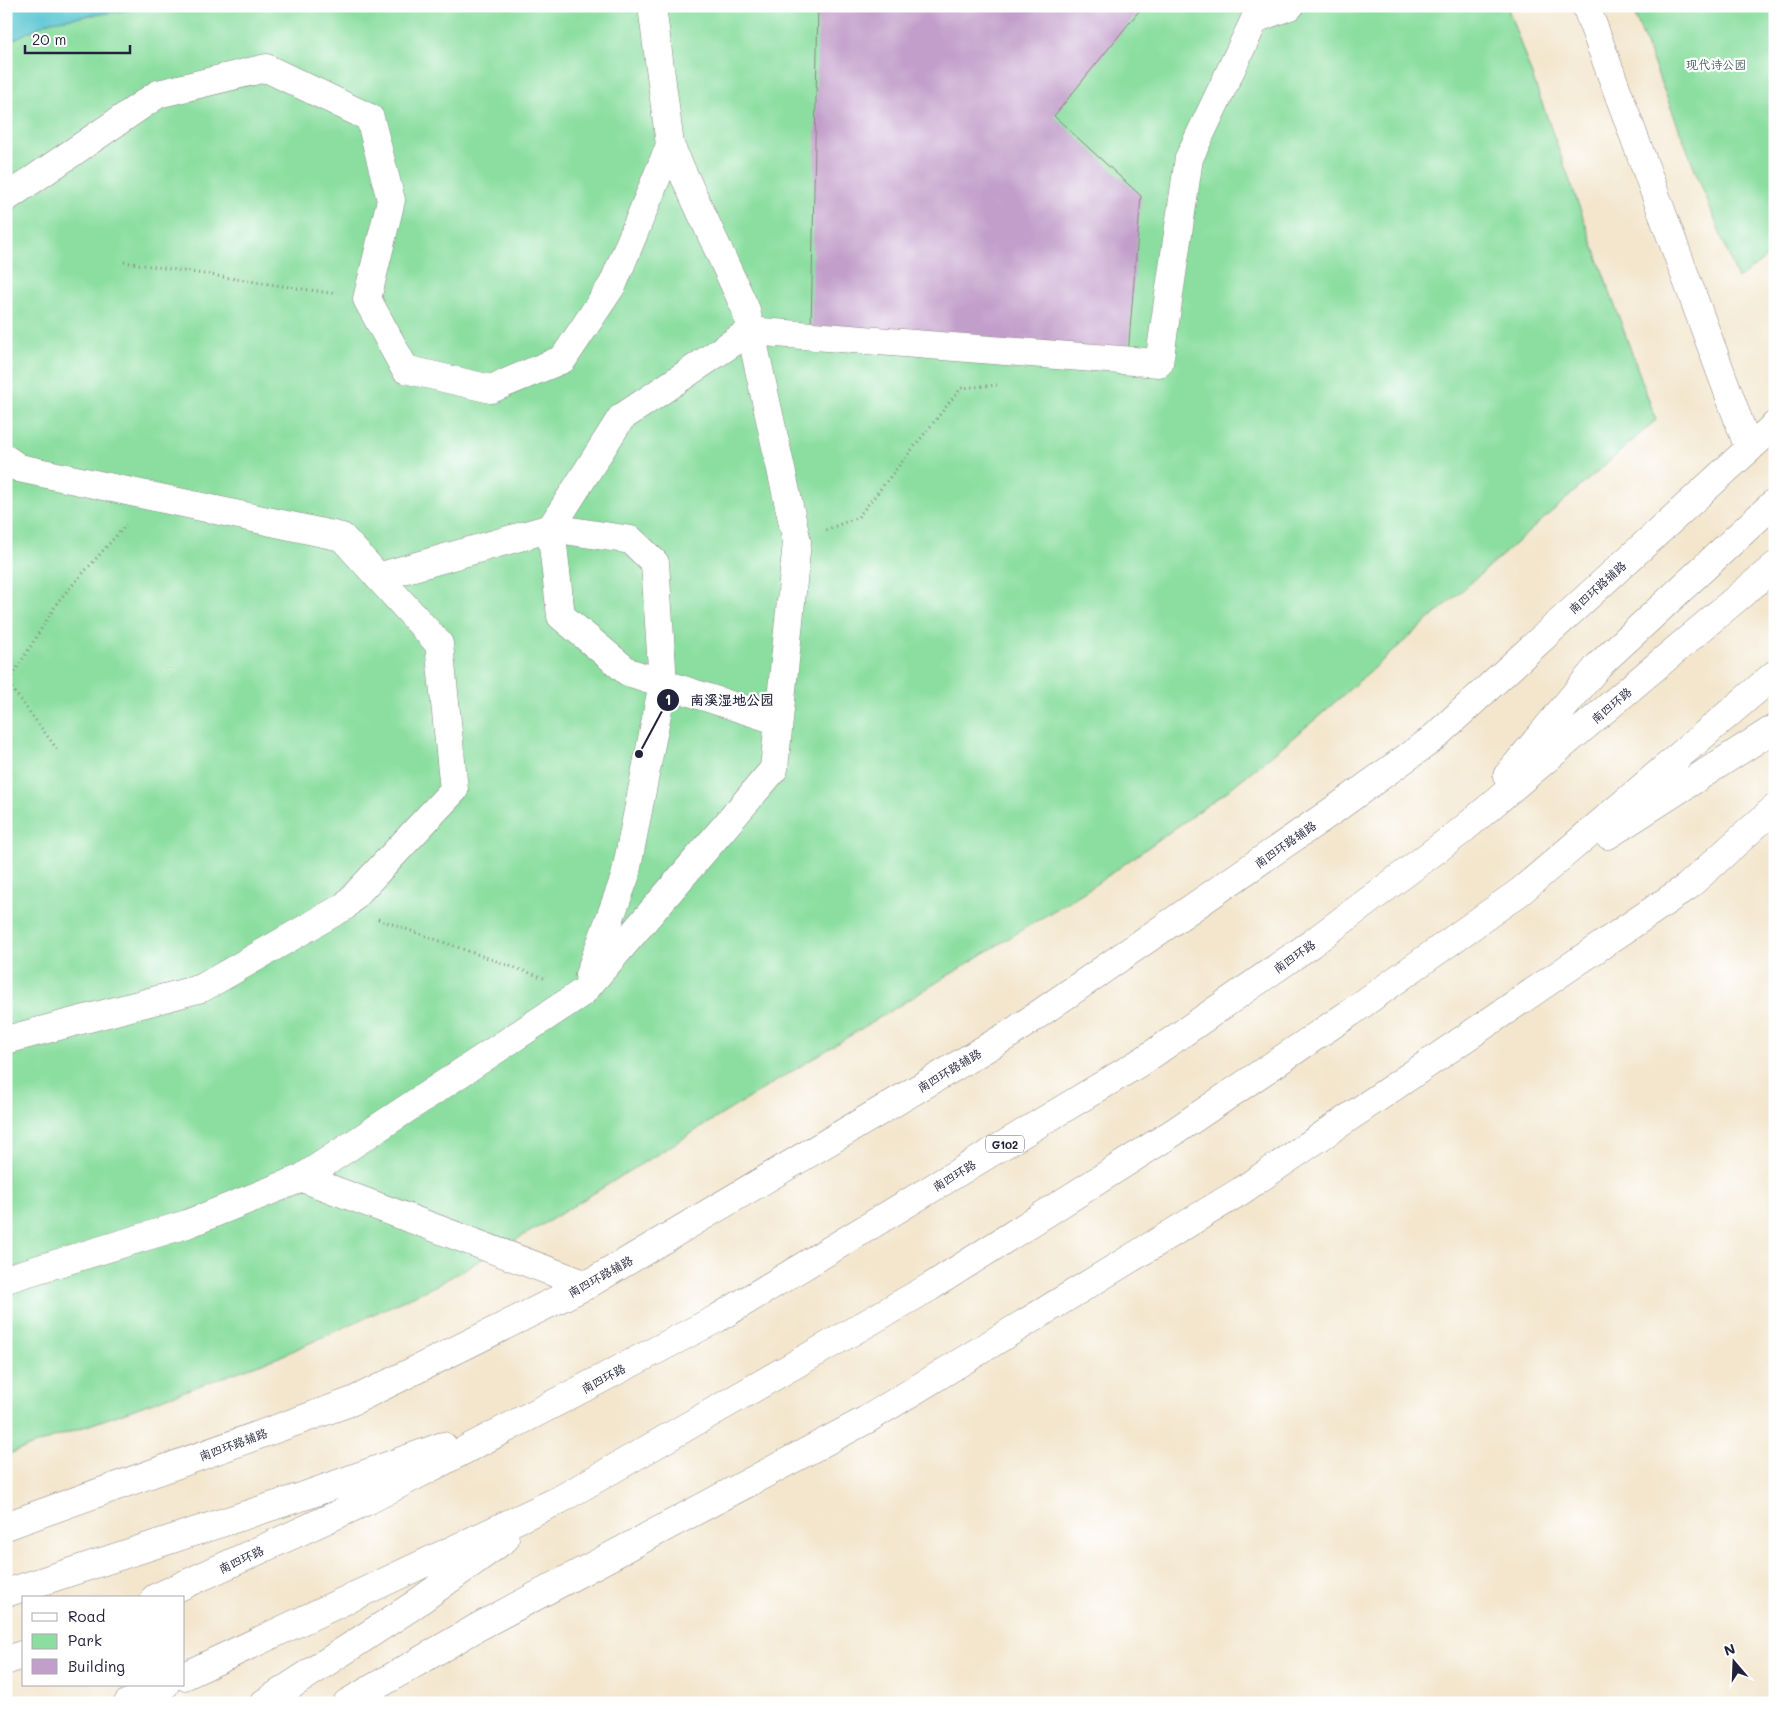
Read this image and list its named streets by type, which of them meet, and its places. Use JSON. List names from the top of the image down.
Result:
{
  "streets": {
    "main road": ["南四环路辅路", "南四环路", "G102"]
  },
  "parks": ["现代诗公园"],
  "places": ["南溪湿地公园"],
  "legend": ["Road", "Park", "Building"],
  "scale_bar": "20 m",
  "north": "top"
}
